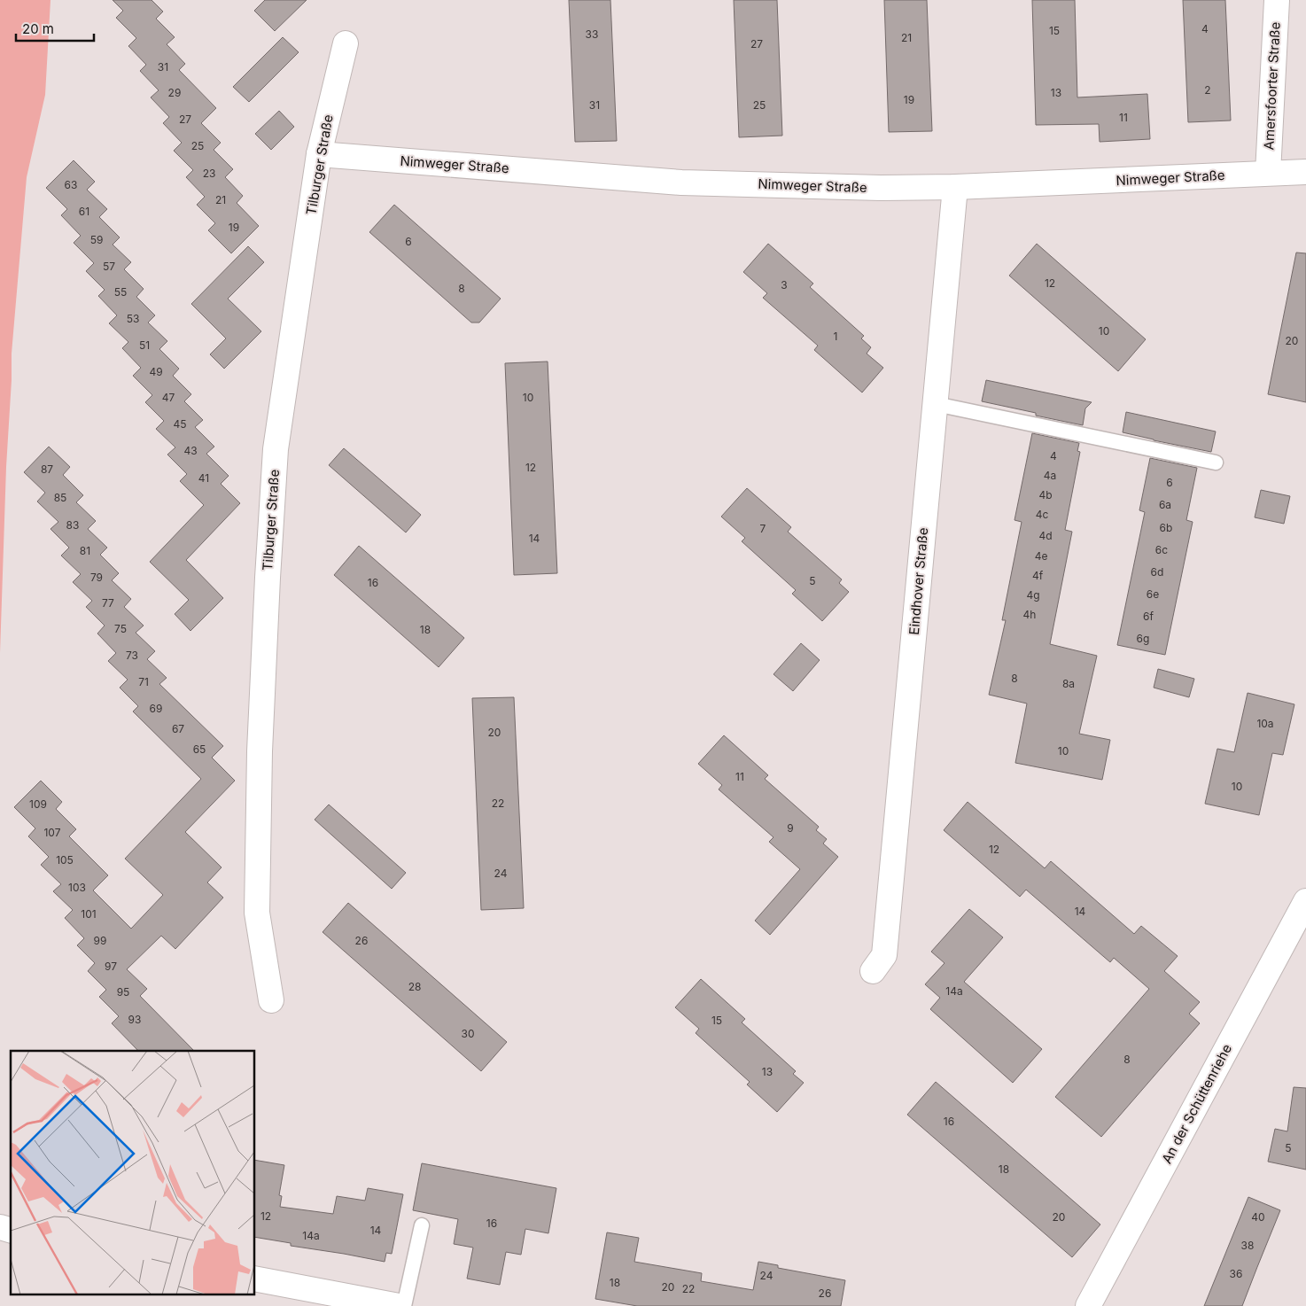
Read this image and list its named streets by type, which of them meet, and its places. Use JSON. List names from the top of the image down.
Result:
{
  "streets": {
    "street": [
      "Amersfoorter Straße",
      "Tilburger Straße",
      "Nimweger Straße",
      "Eindhover Straße",
      "An der Schüttenriehe"
    ]
  },
  "crossings": [
    ["Amersfoorter Straße", "Nimweger Straße"],
    ["Tilburger Straße", "Nimweger Straße"],
    ["Nimweger Straße", "Eindhover Straße"]
  ],
  "house_numbers": [
    "4",
    "15",
    "33",
    "21",
    "27",
    "31",
    "2",
    "29",
    "13",
    "19",
    "31",
    "25",
    "11",
    "27",
    "25",
    "23",
    "63",
    "21",
    "61",
    "19",
    "59",
    "6",
    "57",
    "12",
    "3",
    "8",
    "55",
    "53",
    "10",
    "1",
    "20",
    "51",
    "49",
    "47",
    "10",
    "45",
    "43",
    "4",
    "12",
    "87",
    "4a",
    "41",
    "6",
    "4b",
    "85",
    "6a",
    "4c",
    "83",
    "6b",
    "7",
    "4d",
    "14",
    "6c",
    "81",
    "4e",
    "6d",
    "4f",
    "79",
    "5",
    "16",
    "6e",
    "4g",
    "77",
    "4h",
    "6f",
    "75",
    "18",
    "6g",
    "73",
    "8",
    "71",
    "8a",
    "69",
    "10a",
    "67",
    "20",
    "65",
    "10",
    "11",
    "10",
    "22",
    "109",
    "9",
    "107",
    "12",
    "105",
    "24",
    "103",
    "14",
    "101",
    "99",
    "26",
    "97",
    "28",
    "14a",
    "95",
    "93",
    "15",
    "30",
    "8",
    "13",
    "16",
    "5",
    "18",
    "12",
    "20",
    "40",
    "16",
    "14",
    "14a",
    "38",
    "36",
    "24",
    "18",
    "20",
    "22",
    "26"
  ],
  "scale_bar": "20 m"
}
